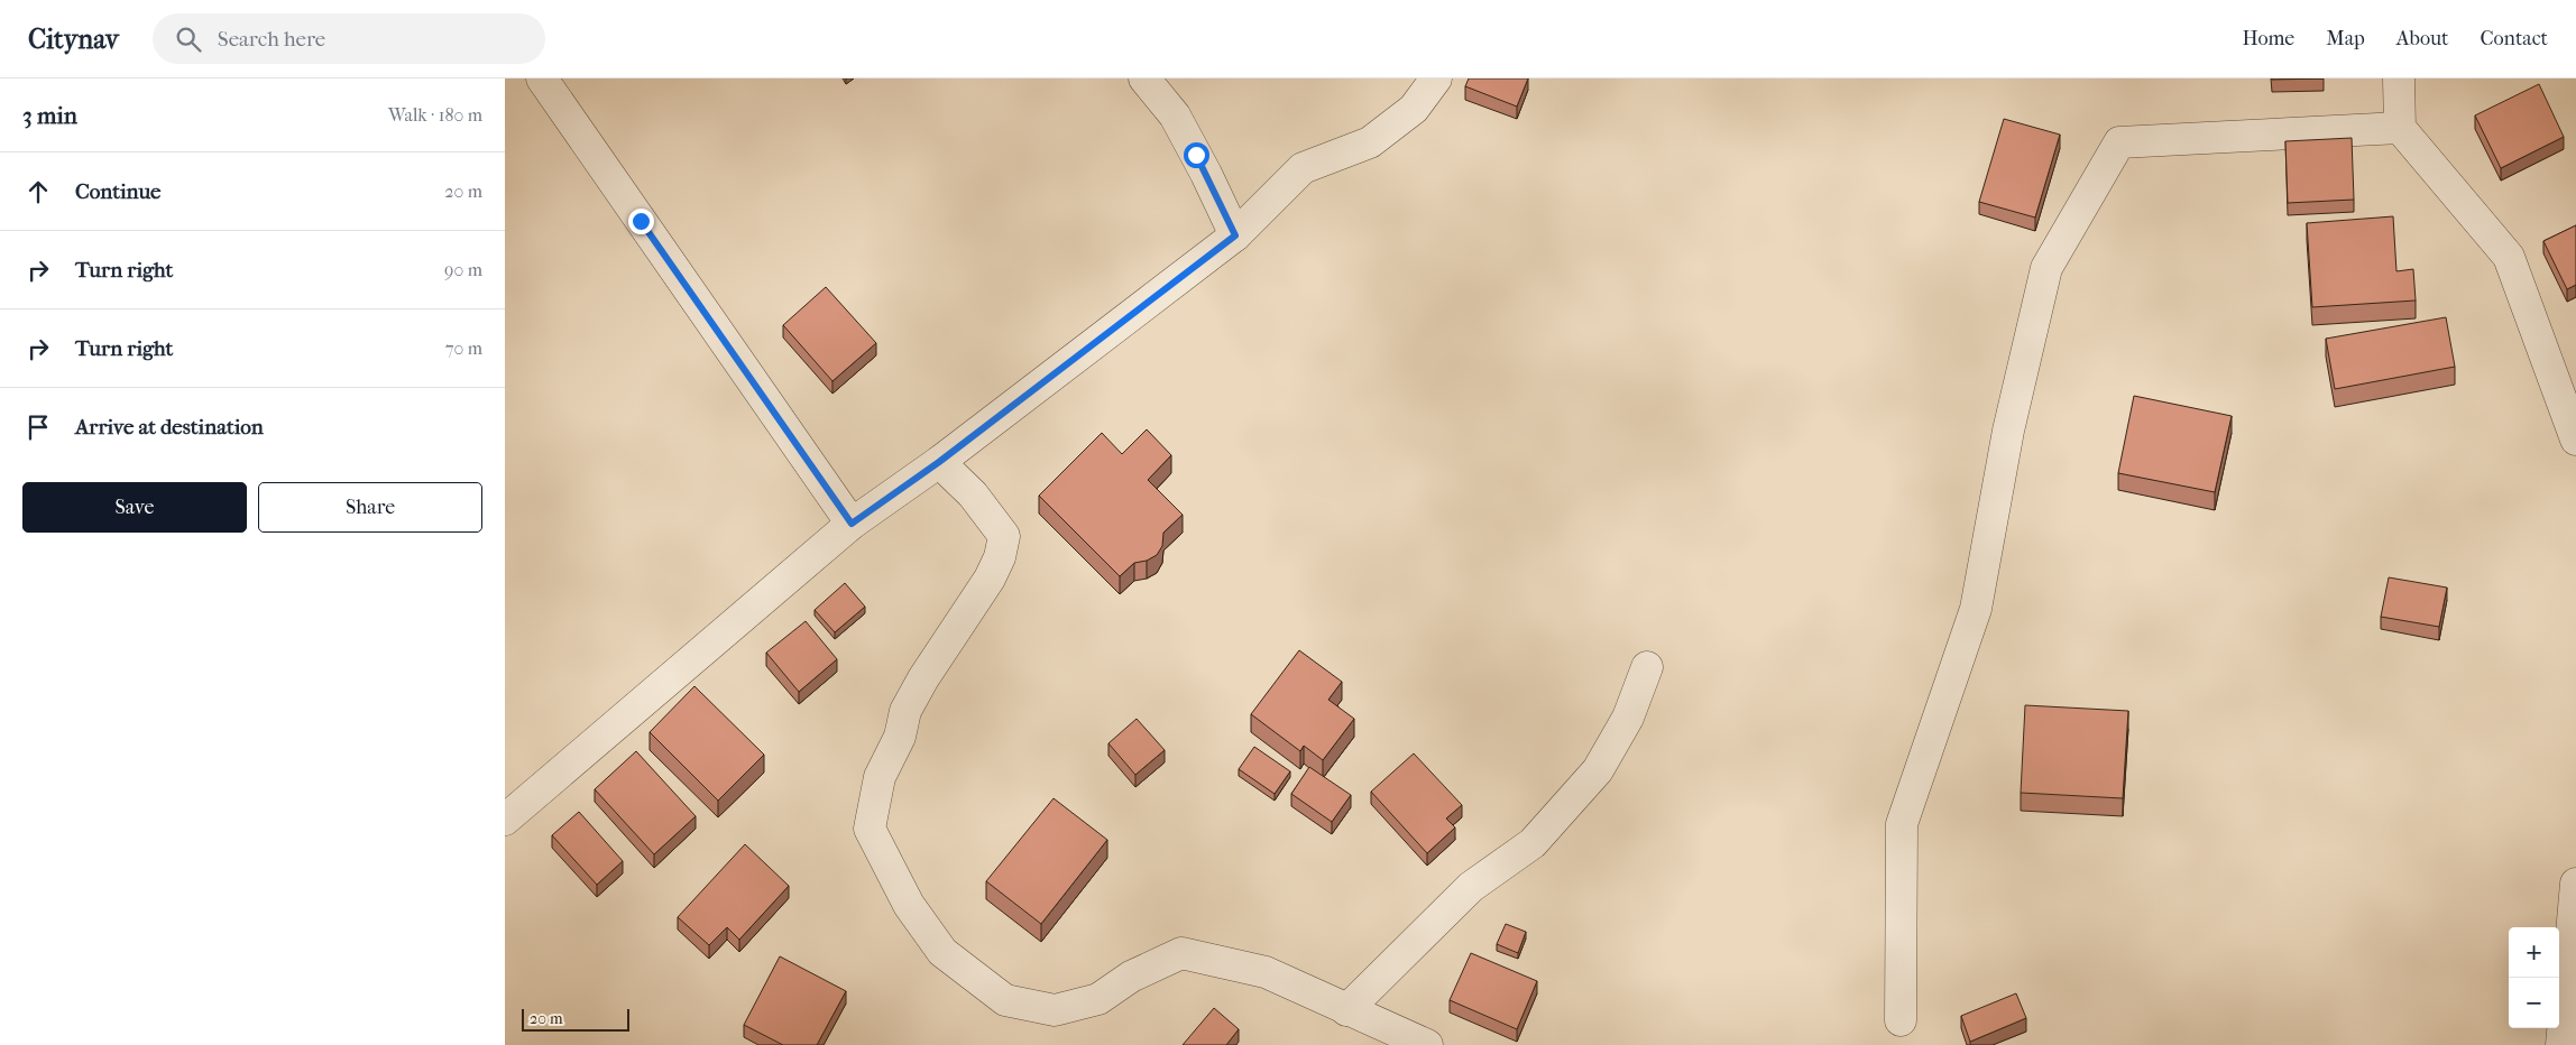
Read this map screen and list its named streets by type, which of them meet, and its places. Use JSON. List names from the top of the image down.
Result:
{
  "scale_bar": "20 m",
  "page": {
    "header": "Citynav",
    "search": "Search here",
    "nav": [
      "Home",
      "Map",
      "About",
      "Contact"
    ],
    "heading": ["3 min", "Walk · 180 m"],
    "list": [
      ["Continue", "20 m"],
      ["Turn right", "90 m"],
      ["Turn right", "70 m"],
      "Arrive at destination"
    ],
    "buttons": ["Save", "Share"],
    "map_buttons": ["+", "−"],
    "scale": "20 m"
  }
}
